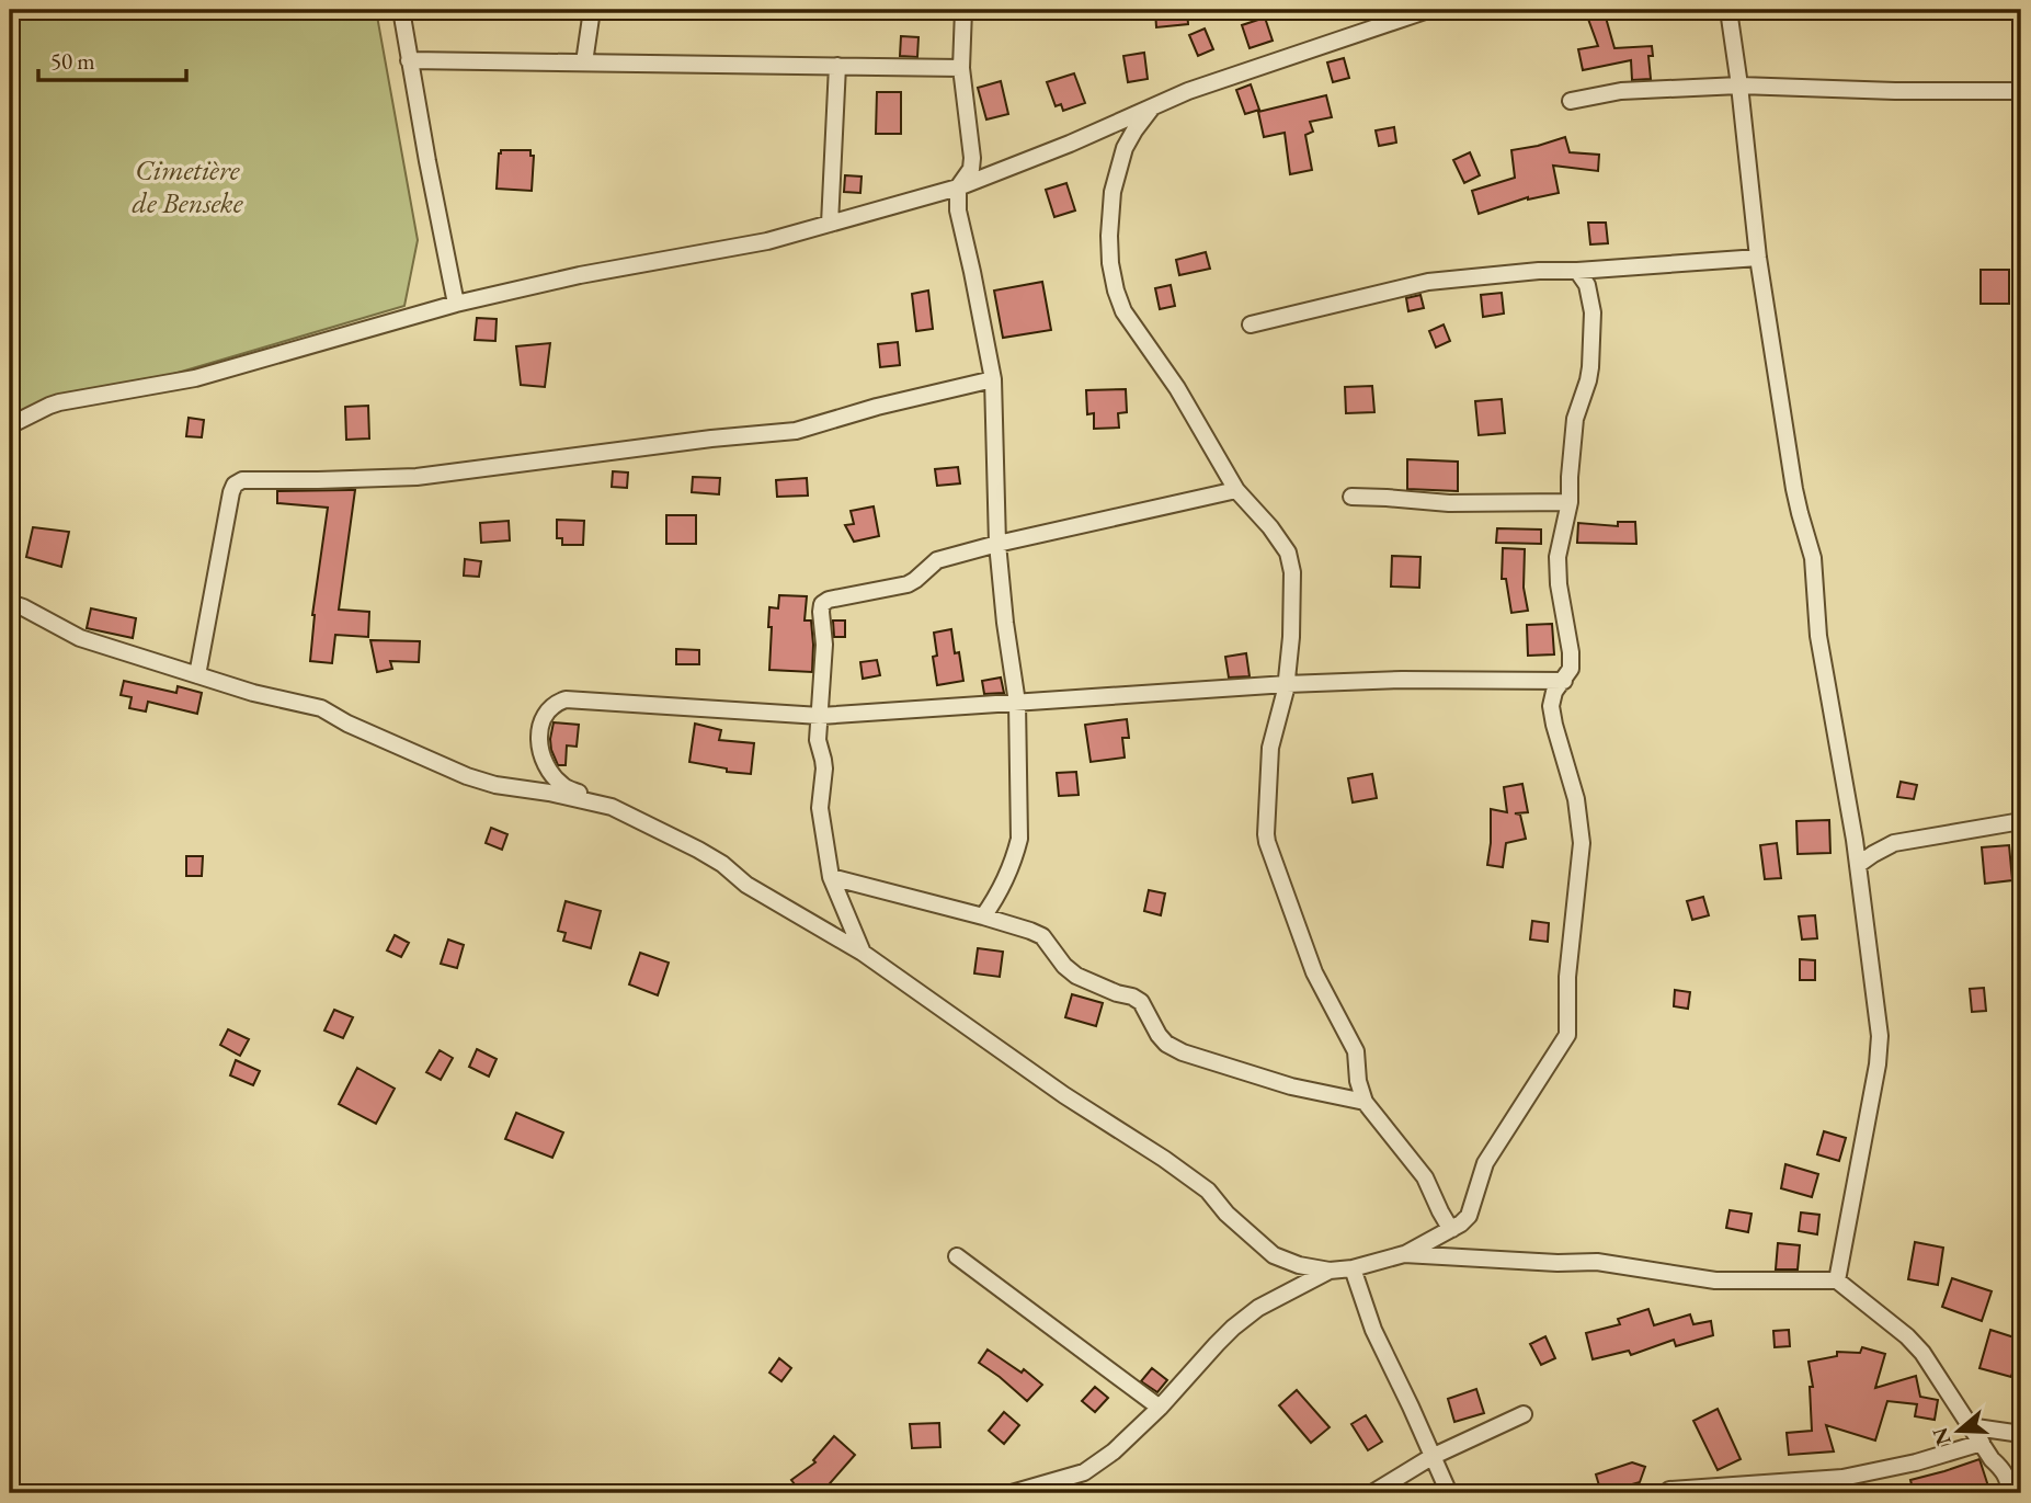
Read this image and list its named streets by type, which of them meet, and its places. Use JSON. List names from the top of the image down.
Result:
{
  "parks": ["Cimetière de Benseke"],
  "scale_bar": "50 m",
  "north": "left"
}
